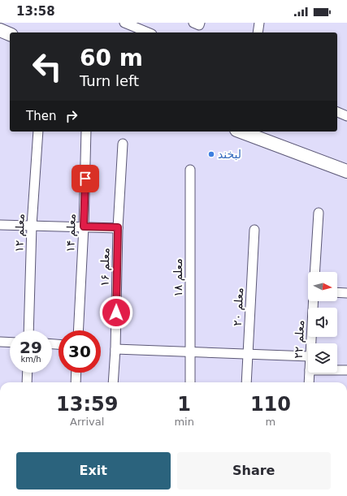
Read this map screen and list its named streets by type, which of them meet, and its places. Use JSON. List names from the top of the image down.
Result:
{
  "streets": {
    "street": [
      "معلم ۱۲",
      "معلم ۱۴",
      "معلم ۱۶",
      "معلم ۱۸",
      "معلم ۲۰",
      "معلم ۲۲"
    ]
  },
  "places": ["لبخند"],
  "north": "right",
  "page": {
    "status": "13:58",
    "turn": ["60 m", "Turn left"],
    "then": "Then",
    "speed": "29 km/h",
    "limit": "30",
    "eta": [
      "13:59",
      "Arrival",
      "1",
      "min",
      "110",
      "m"
    ],
    "buttons": ["Exit", "Share"]
  }
}
